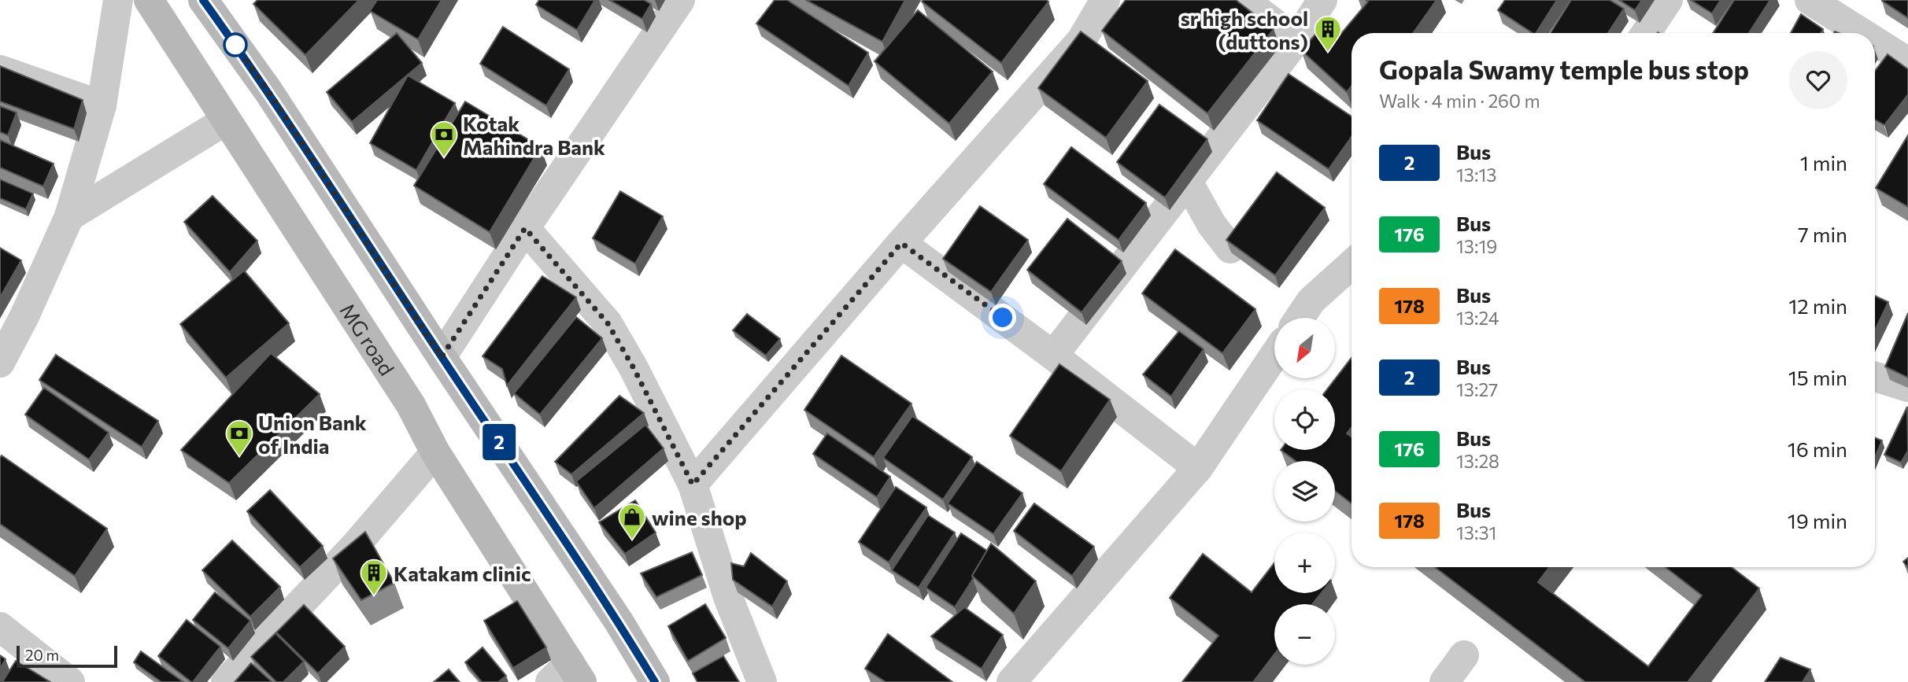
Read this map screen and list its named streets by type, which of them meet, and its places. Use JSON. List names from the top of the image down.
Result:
{
  "streets": {
    "main road": ["MG road"]
  },
  "places": {
    "building": ["sr high school (duttons)", "Katakam clinic"],
    "bank": ["Kotak Mahindra Bank", "Union Bank of India"],
    "shop": ["wine shop"]
  },
  "lines": ["bus line 2"],
  "scale_bar": "20 m",
  "north": "bottom left",
  "page": {
    "on_map": "2",
    "heading": ["Gopala Swamy temple bus stop", "Walk · 4 min · 260 m"],
    "list": [
      {
        "mark": "2",
        "name": "Bus",
        "note": "13:13",
        "value": "1 min"
      },
      {
        "mark": "176",
        "name": "Bus",
        "note": "13:19",
        "value": "7 min"
      },
      {
        "mark": "178",
        "name": "Bus",
        "note": "13:24",
        "value": "12 min"
      },
      {
        "mark": "2",
        "name": "Bus",
        "note": "13:27",
        "value": "15 min"
      },
      {
        "mark": "176",
        "name": "Bus",
        "note": "13:28",
        "value": "16 min"
      },
      {
        "mark": "178",
        "name": "Bus",
        "note": "13:31",
        "value": "19 min"
      }
    ],
    "map_buttons": ["+", "−"],
    "scale": "20 m"
  }
}
